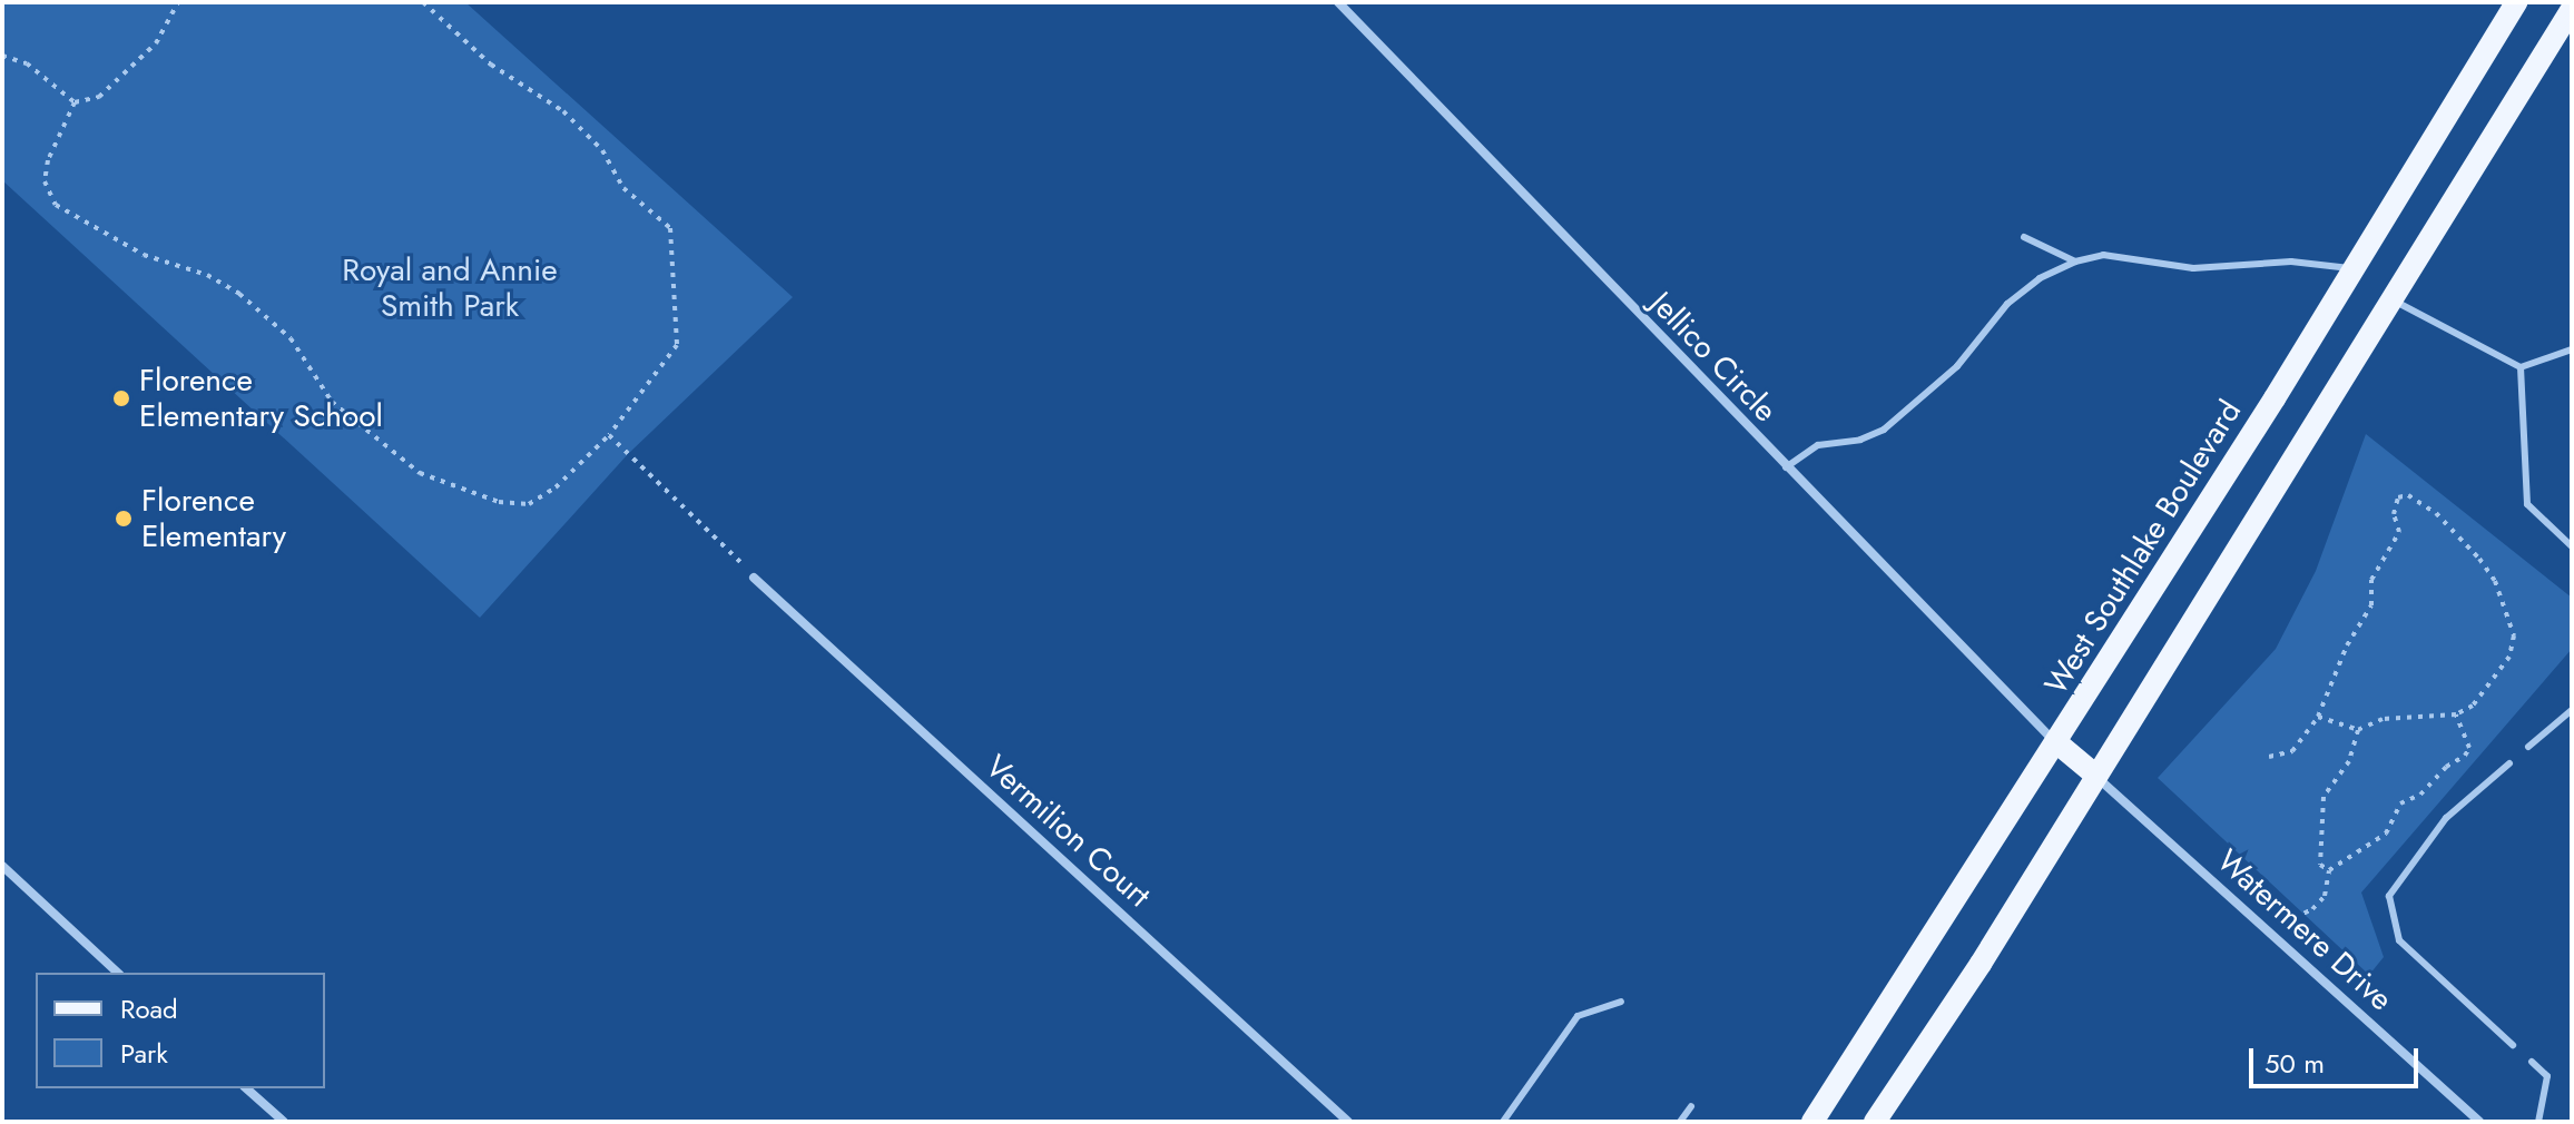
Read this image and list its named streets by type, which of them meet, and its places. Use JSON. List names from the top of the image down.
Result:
{
  "streets": {
    "main road": ["West Southlake Boulevard"],
    "street": ["Jellico Circle", "Vermilion Court", "Watermere Drive"]
  },
  "crossings": [
    ["Jellico Circle", "West Southlake Boulevard"]
  ],
  "parks": ["Royal and Annie Smith Park"],
  "places": ["Florence Elementary School", "Florence Elementary"],
  "legend": ["Road", "Park"],
  "scale_bar": "50 m"
}
